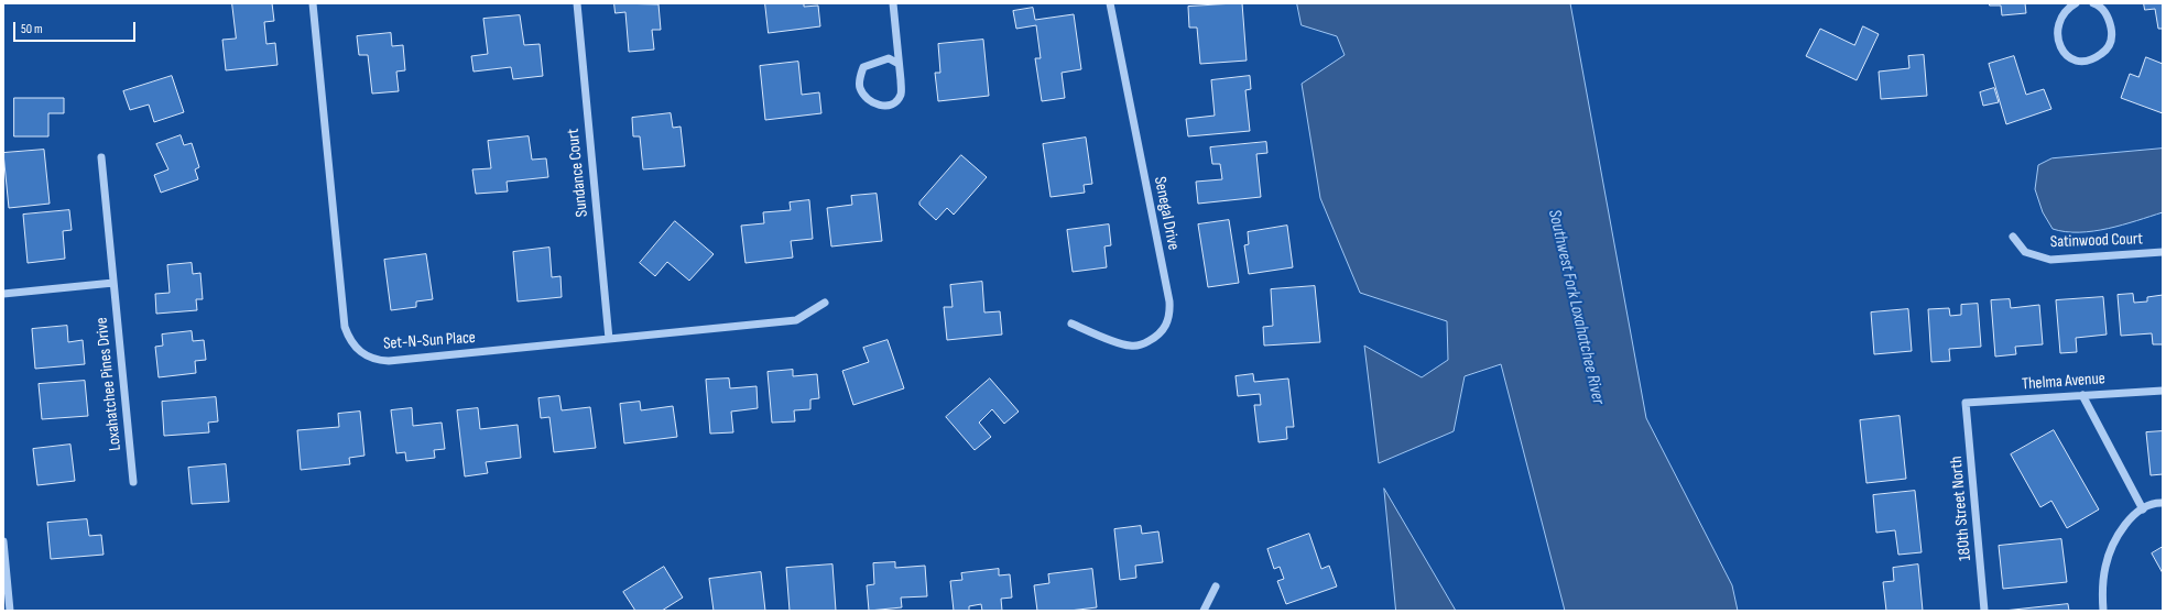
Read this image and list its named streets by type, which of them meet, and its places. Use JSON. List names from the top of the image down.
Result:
{
  "streets": {
    "street": [
      "Sundance Court",
      "Senegal Drive",
      "Satinwood Court",
      "Set-N-Sun Place",
      "Thelma Avenue",
      "Loxahatchee Pines Drive",
      "180th Street North"
    ]
  },
  "crossings": [
    ["Sundance Court", "Set-N-Sun Place"],
    ["Thelma Avenue", "180th Street North"]
  ],
  "water": ["Southwest Fork Loxahatchee River"],
  "scale_bar": "50 m"
}
